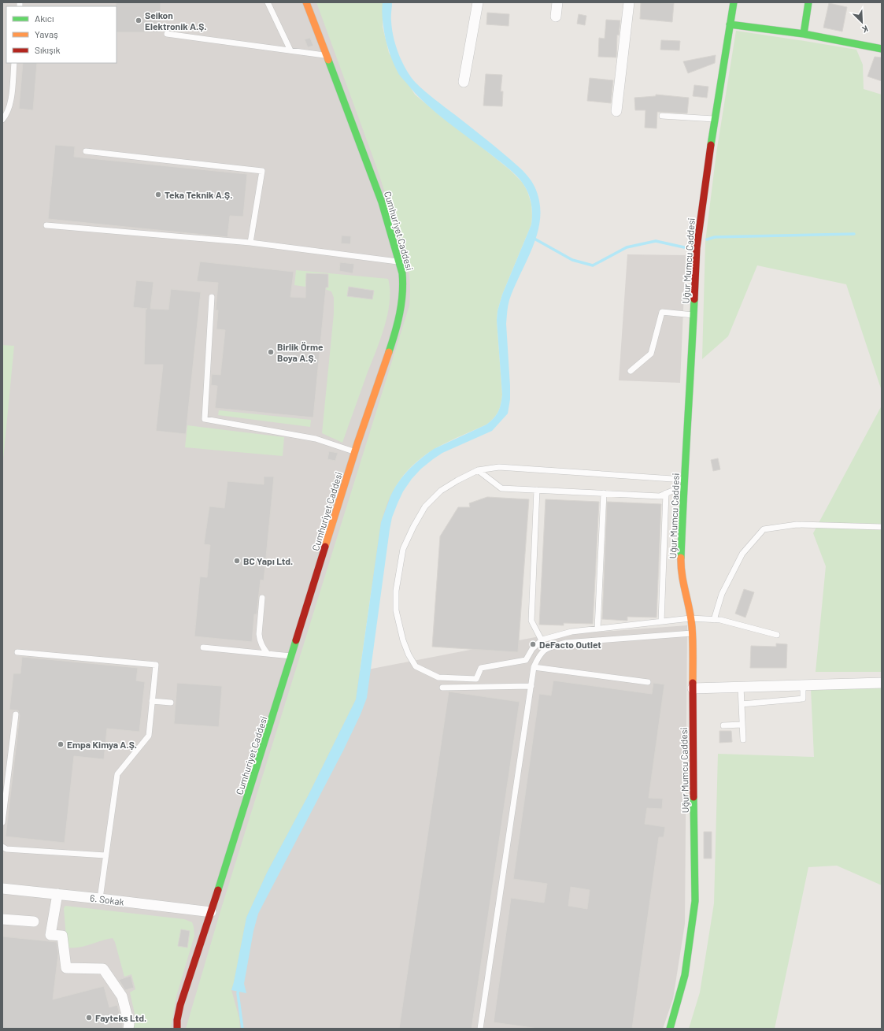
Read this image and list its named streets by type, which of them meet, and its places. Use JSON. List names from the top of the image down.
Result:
{
  "streets": {
    "street": ["Cumhuriyet Caddesi", "Uğur Mumcu Caddesi", "6. Sokak"]
  },
  "crossings": [
    ["Cumhuriyet Caddesi", "6. Sokak"]
  ],
  "places": [
    "Seikon Elektronik A.Ş.",
    "Teka Teknik A.Ş.",
    "Birlik Örme Boya A.Ş.",
    "BC Yapı Ltd.",
    "DeFacto Outlet",
    "Empa Kimya A.Ş.",
    "Fayteks Ltd."
  ],
  "legend": ["Akıcı", "Yavaş", "Sıkışık"],
  "north": "bottom right"
}
